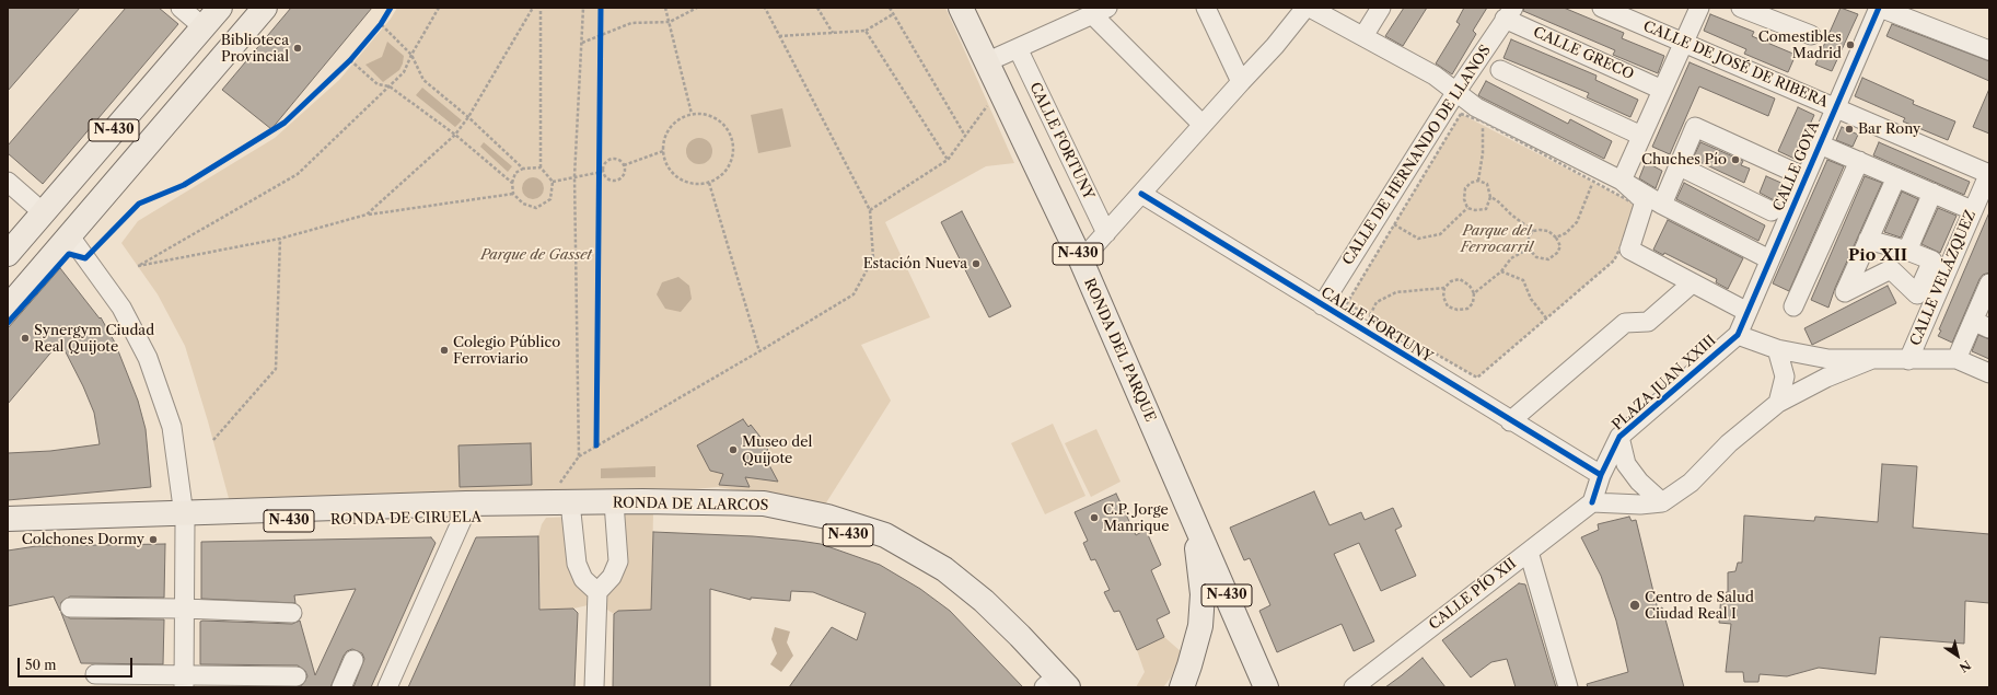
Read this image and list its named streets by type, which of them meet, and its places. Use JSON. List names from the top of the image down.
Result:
{
  "streets": {
    "main road": [
      "N-430",
      "RONDA DEL PARQUE",
      "RONDA DE ALARCOS",
      "RONDA DE CIRUELA"
    ],
    "street": [
      "CALLE GRECO",
      "CALLE DE JOSÉ DE RIBERA",
      "CALLE FORTUNY",
      "CALLE DE HERNANDO DE LLANOS",
      "CALLE GOYA",
      "CALLE VELÁZQUEZ",
      "PLAZA JUAN XXIII",
      "CALLE PÍO XII"
    ]
  },
  "crossings": [
    ["CALLE GRECO", "CALLE DE HERNANDO DE LLANOS"],
    ["CALLE DE JOSÉ DE RIBERA", "CALLE GOYA"],
    ["CALLE DE JOSÉ DE RIBERA", "CALLE VELÁZQUEZ"],
    ["CALLE FORTUNY", "CALLE DE HERNANDO DE LLANOS"],
    ["CALLE FORTUNY", "PLAZA JUAN XXIII"],
    ["CALLE GOYA", "PLAZA JUAN XXIII"],
    ["CALLE VELÁZQUEZ", "PLAZA JUAN XXIII"],
    ["PLAZA JUAN XXIII", "CALLE PÍO XII"],
    ["RONDA DE ALARCOS", "RONDA DE CIRUELA"]
  ],
  "districts": ["Pio XII"],
  "parks": ["Parque del Ferrocarril", "Parque de Gasset"],
  "places": [
    "Comestibles Madrid",
    "Biblioteca Provincial",
    "Bar Rony",
    "Chuches Pío",
    "Estación Nueva",
    "Synergym Ciudad Real Quijote",
    "Colegio Público Ferroviario",
    "Museo del Quijote",
    "C.P. Jorge Manrique",
    "Colchones Dormy",
    "Centro de Salud Ciudad Real I"
  ],
  "scale_bar": "50 m",
  "north": "bottom right"
}
